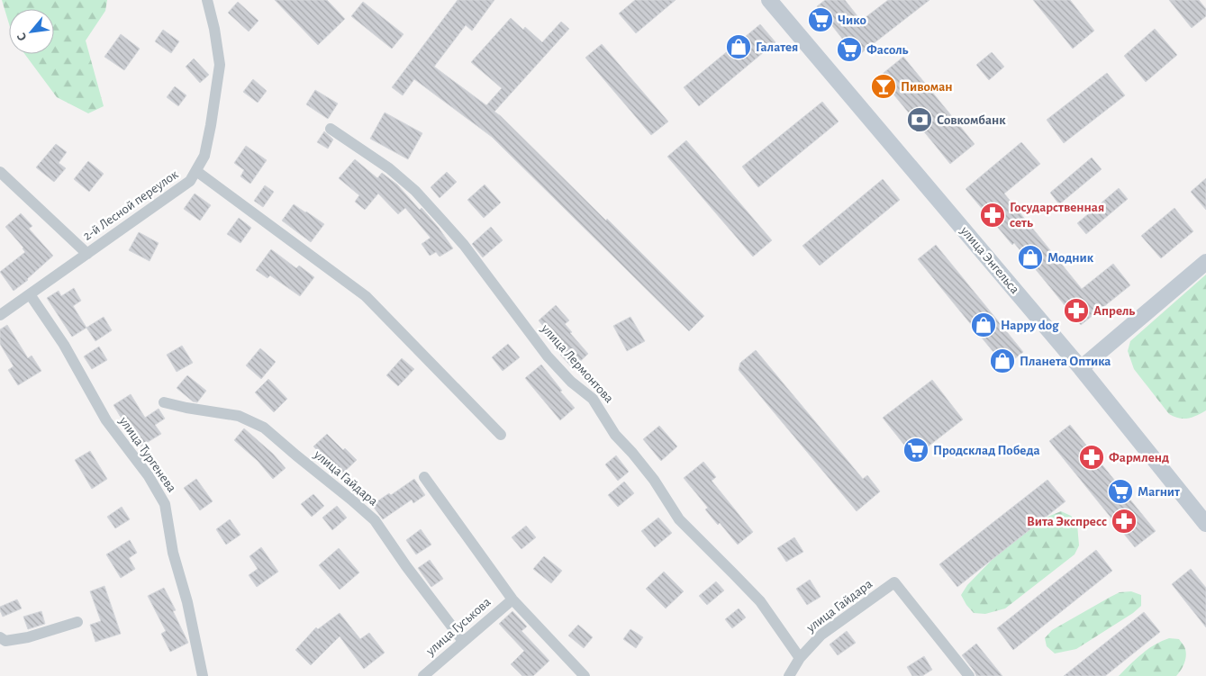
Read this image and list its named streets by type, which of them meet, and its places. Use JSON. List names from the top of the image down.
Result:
{
  "streets": {
    "main road": ["улица Энгельса"],
    "street": [
      "2-й Лесной переулок",
      "улица Лермонтова",
      "улица Тургенева",
      "улица Гайдара",
      "улица Гуськова"
    ]
  },
  "crossings": [
    ["2-й Лесной переулок", "улица Тургенева"],
    ["улица Лермонтова", "улица Гайдара"],
    ["улица Гайдара", "улица Гуськова"]
  ],
  "places": {
    "supermarket": [
      "Чико",
      "Фасоль",
      "Продсклад Победа",
      "Магнит"
    ],
    "shop": [
      "Галатея",
      "Модник",
      "Happy dog",
      "Планета Оптика"
    ],
    "bar": ["Пивоман"],
    "bank": ["Совкомбанк"],
    "pharmacy": [
      "Государственная сеть",
      "Апрель",
      "Фармленд",
      "Вита Экспресс"
    ]
  },
  "north": "bottom left"
}
